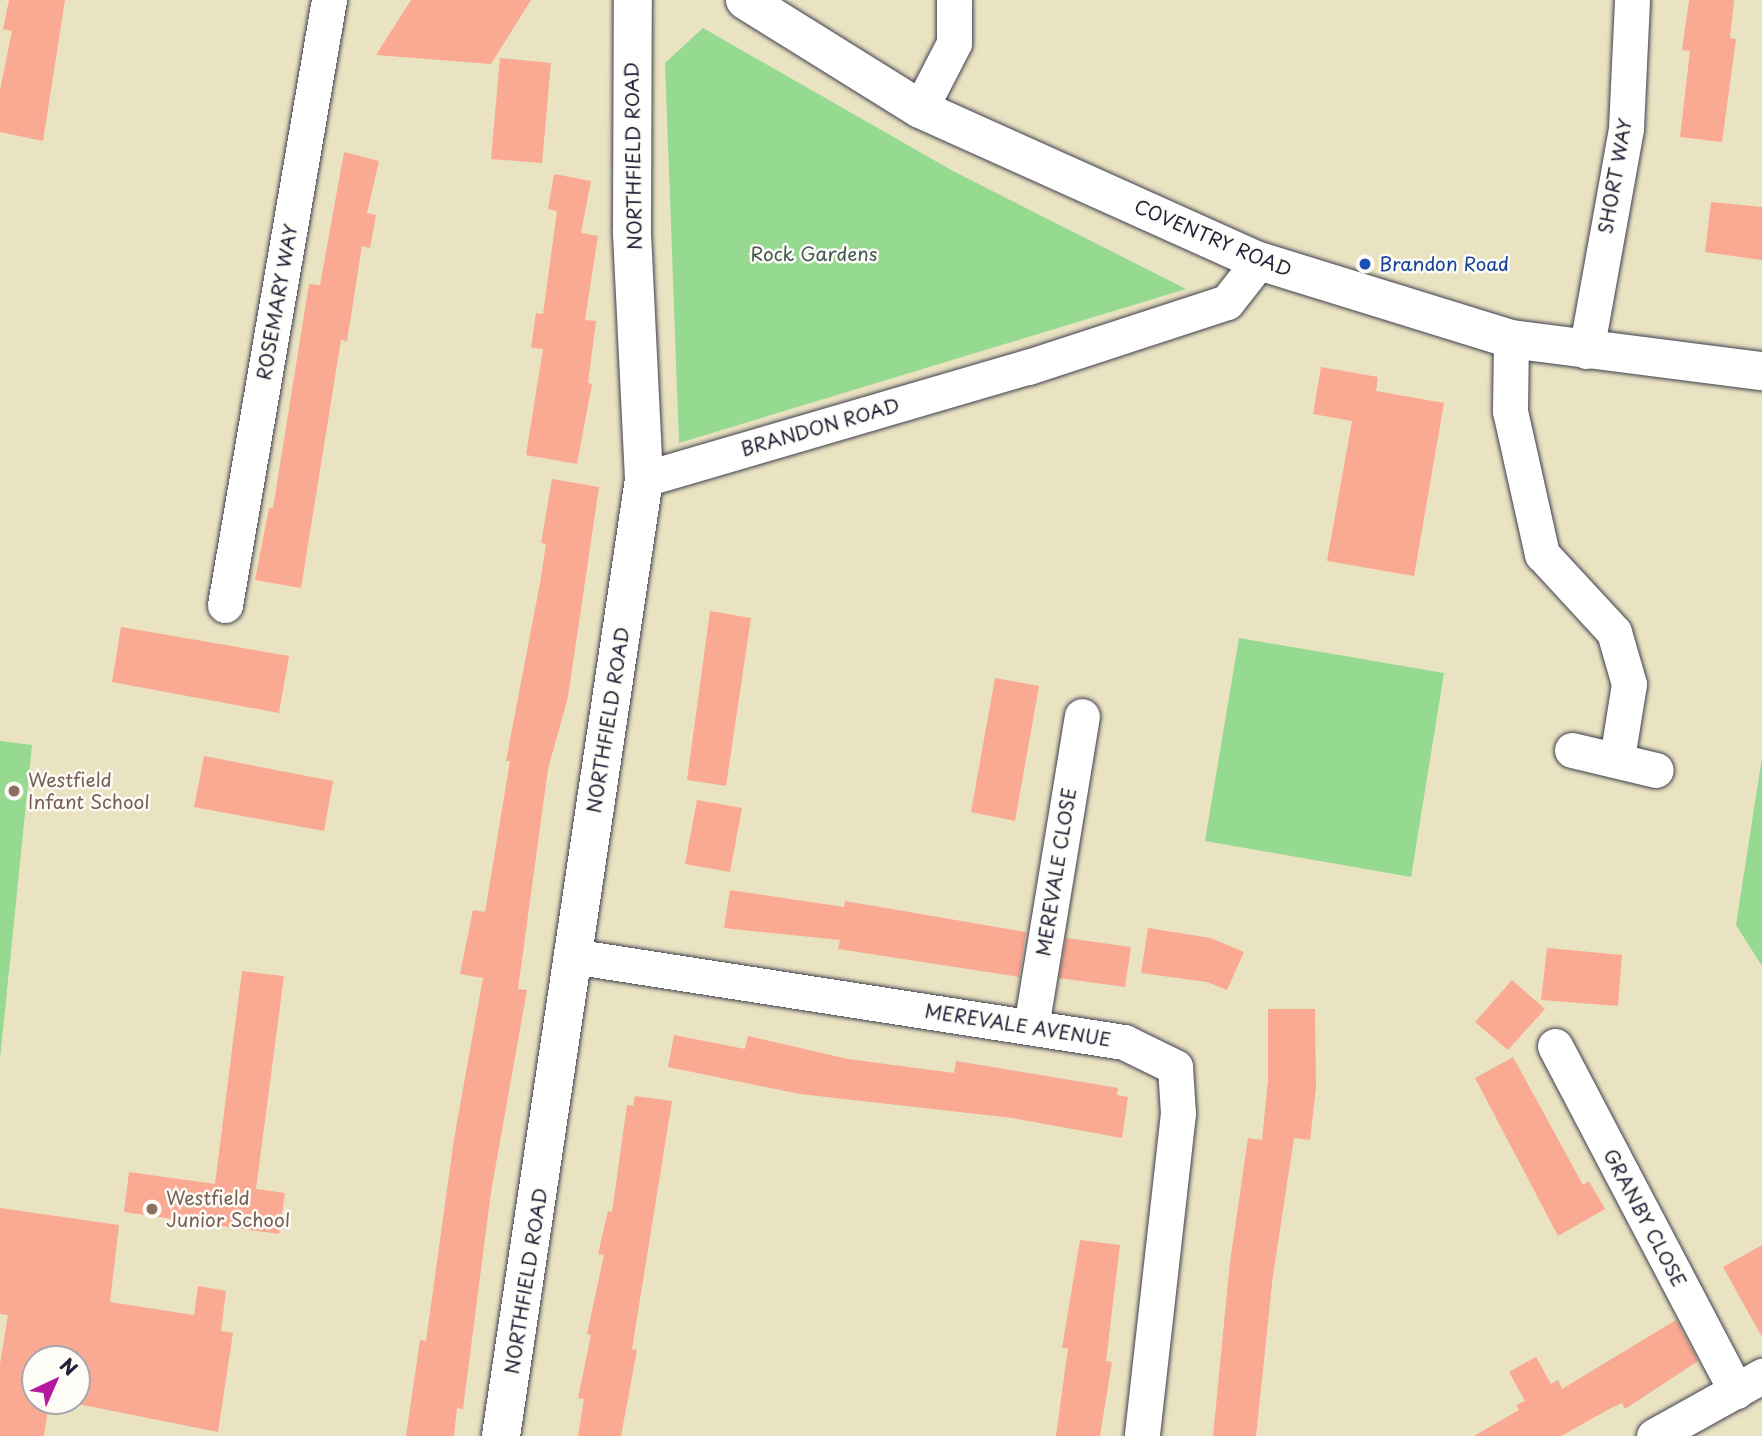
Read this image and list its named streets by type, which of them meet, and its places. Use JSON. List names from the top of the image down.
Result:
{
  "streets": {
    "street": [
      "NORTHFIELD ROAD",
      "SHORT WAY",
      "COVENTRY ROAD",
      "ROSEMARY WAY",
      "BRANDON ROAD",
      "MEREVALE CLOSE",
      "MEREVALE AVENUE",
      "GRANBY CLOSE"
    ]
  },
  "crossings": [
    ["NORTHFIELD ROAD", "BRANDON ROAD"],
    ["NORTHFIELD ROAD", "MEREVALE AVENUE"],
    ["SHORT WAY", "COVENTRY ROAD"],
    ["COVENTRY ROAD", "BRANDON ROAD"],
    ["MEREVALE CLOSE", "MEREVALE AVENUE"]
  ],
  "parks": ["Rock Gardens"],
  "places": ["Brandon Road", "Westfield Infant School", "Westfield Junior School"],
  "north": "top right"
}
